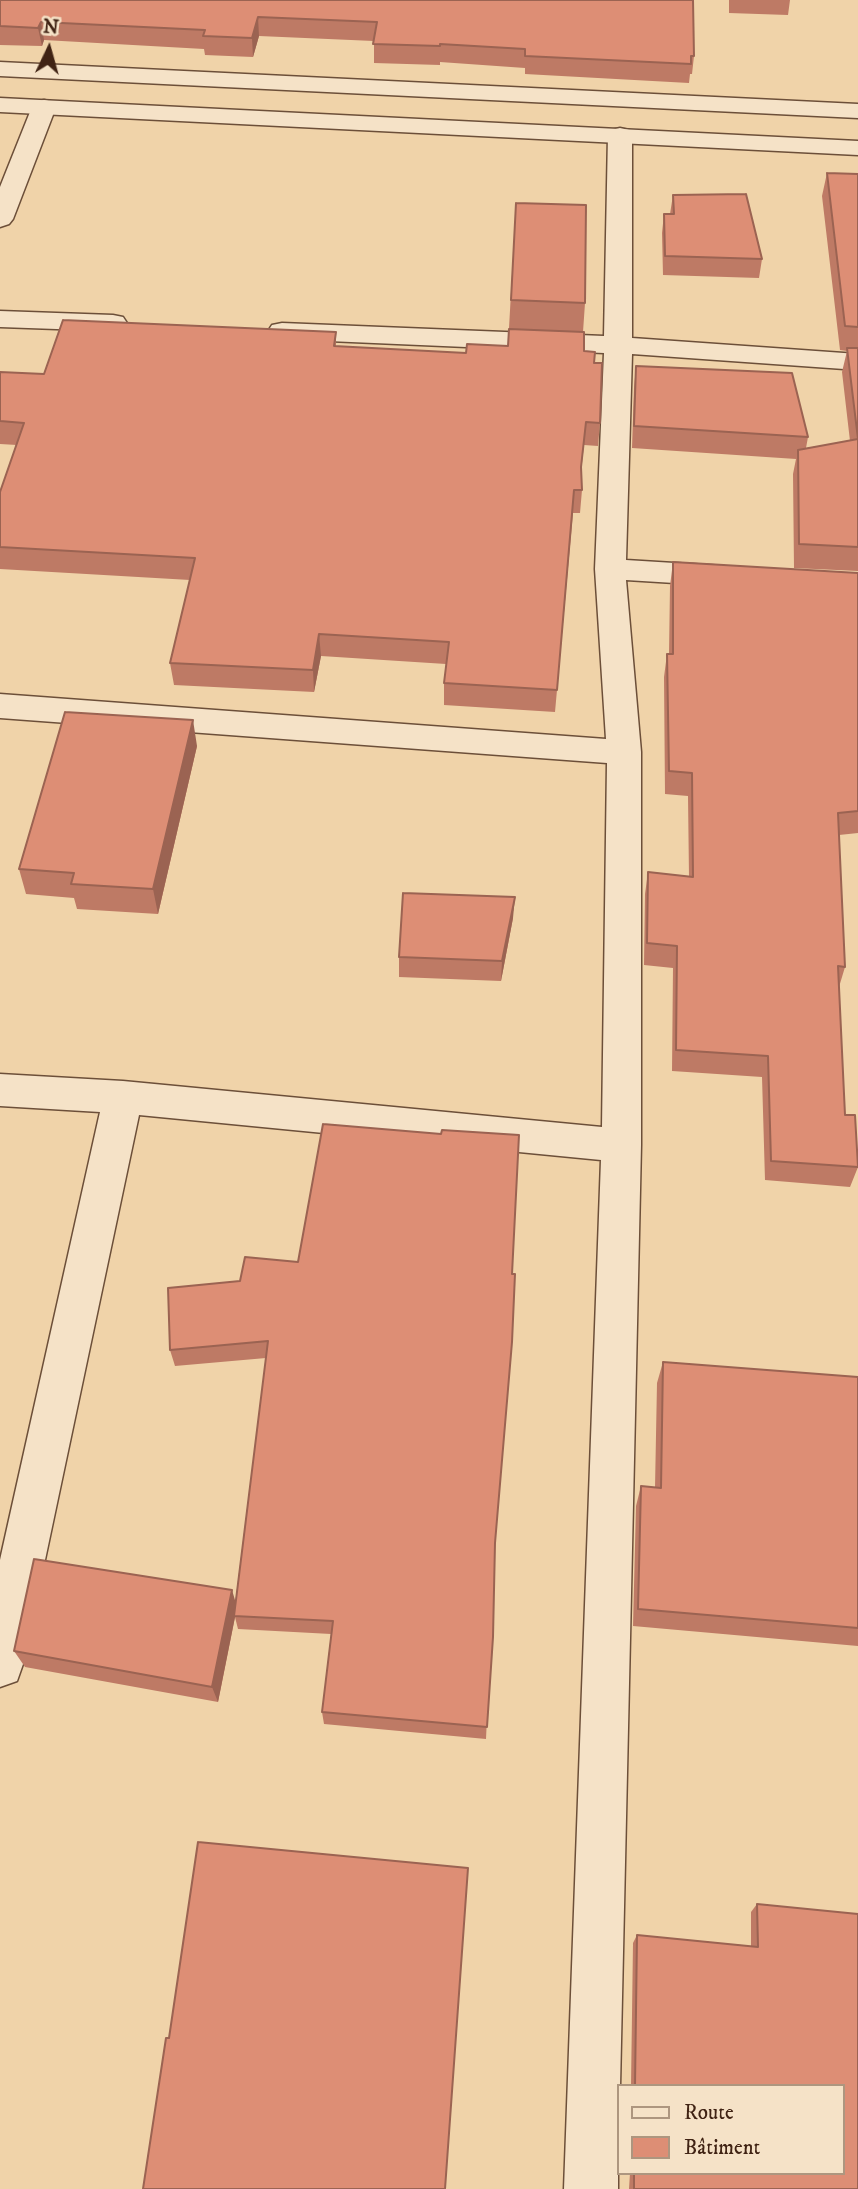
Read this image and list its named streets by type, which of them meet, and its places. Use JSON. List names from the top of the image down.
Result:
{
  "legend": ["Route", "Bâtiment"],
  "north": "top"
}
